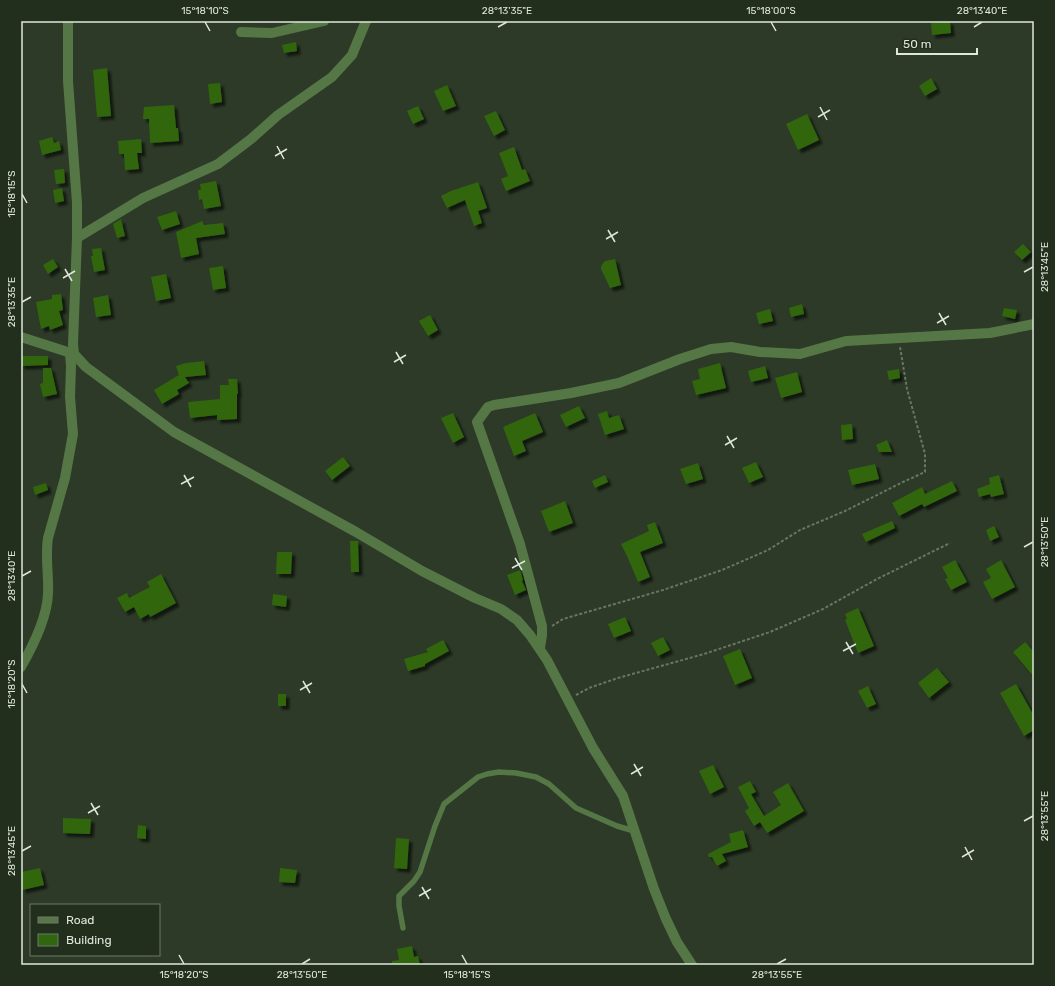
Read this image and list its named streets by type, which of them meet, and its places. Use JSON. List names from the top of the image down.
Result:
{
  "legend": ["Road", "Building"],
  "scale_bar": "50 m",
  "coordinates": [
    "15°18'10\"S",
    "28°13'35\"E",
    "15°18'00\"S",
    "28°13'40\"E",
    "15°18'15\"S",
    "28°13'45\"E",
    "28°13'50\"E",
    "15°18'20\"S",
    "28°13'55\"E"
  ]
}
